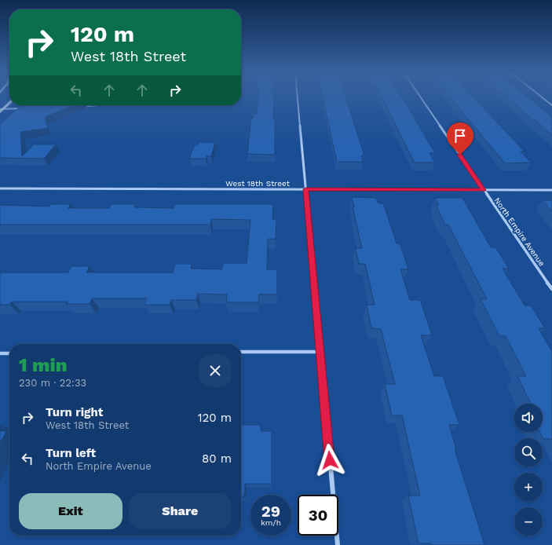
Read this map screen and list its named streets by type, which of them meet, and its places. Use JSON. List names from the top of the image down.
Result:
{
  "streets": {
    "street": ["West 18th Street", "North Empire Avenue"]
  },
  "crossings": [
    ["West 18th Street", "North Empire Avenue"]
  ],
  "page": {
    "turn": ["120 m", "West 18th Street"],
    "heading": ["1 min", "230 m · 22:33"],
    "list": [
      {
        "name": "Turn right",
        "note": "West 18th Street",
        "value": "120 m"
      },
      {
        "name": "Turn left",
        "note": "North Empire Avenue",
        "value": "80 m"
      }
    ],
    "map_buttons": ["+", "−"],
    "buttons": ["Exit", "Share"],
    "speed": "29 km/h",
    "limit": "30"
  }
}
